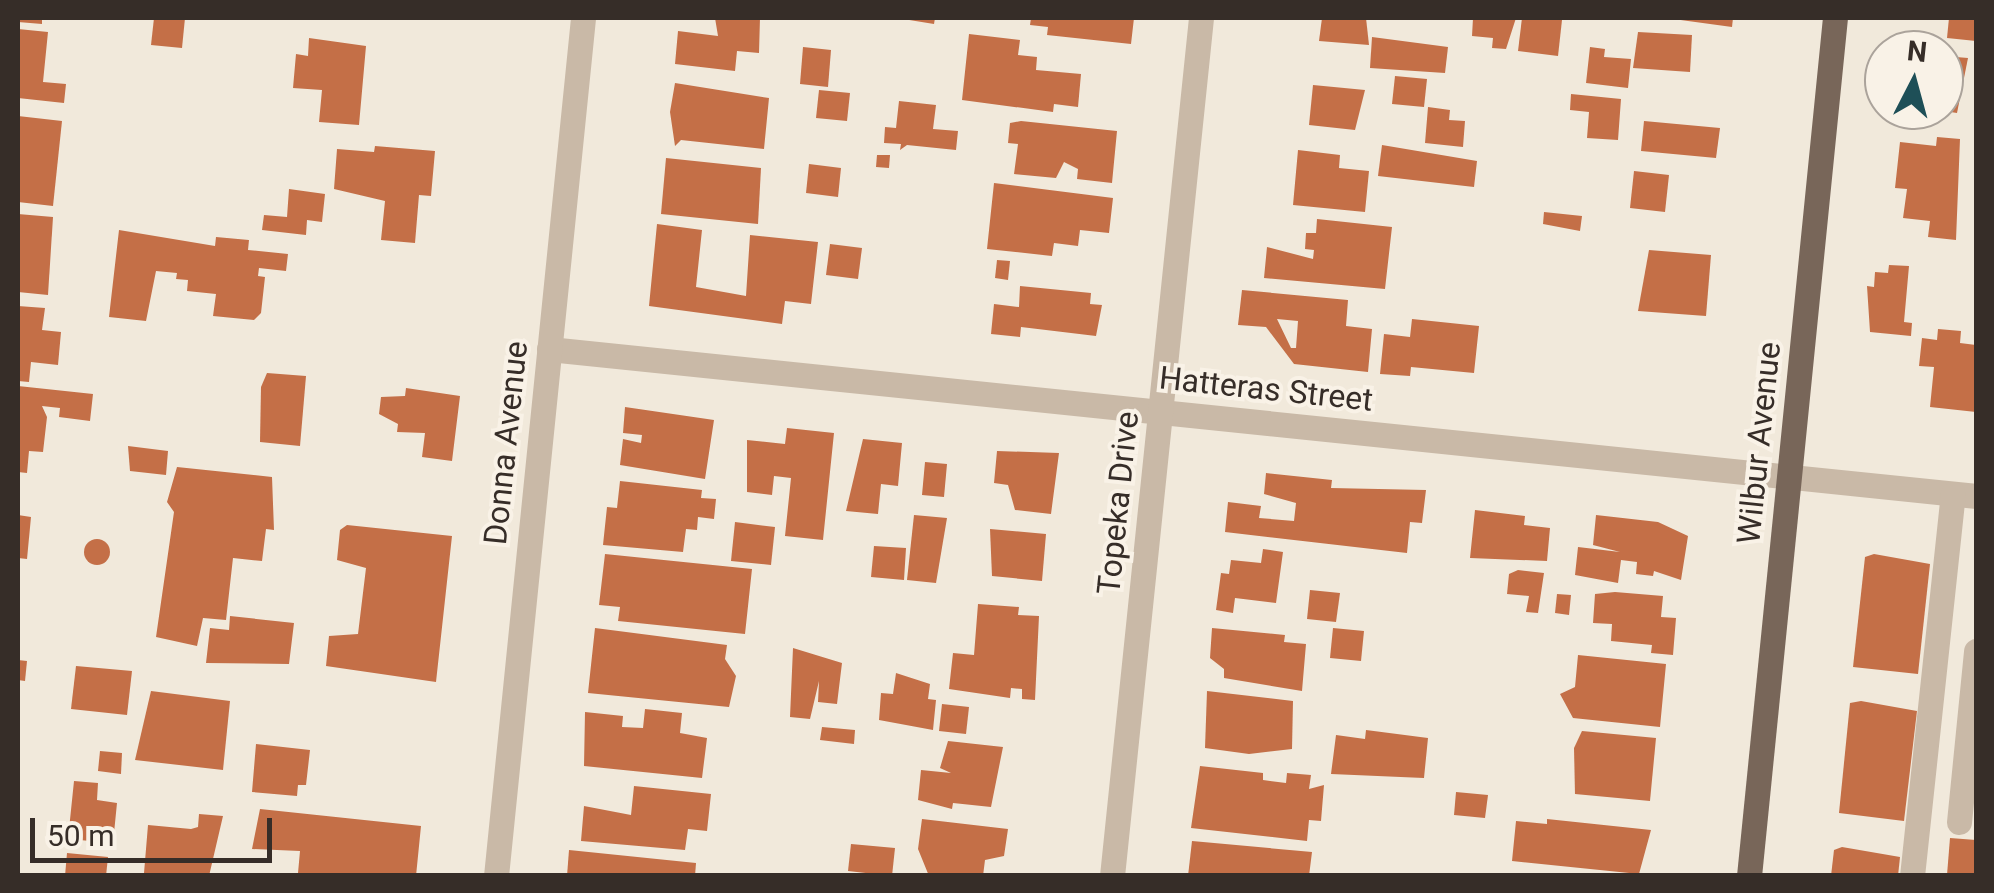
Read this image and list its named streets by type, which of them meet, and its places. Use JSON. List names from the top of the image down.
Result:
{
  "streets": {
    "main road": ["Wilbur Avenue"],
    "street": ["Hatteras Street", "Donna Avenue", "Topeka Drive"]
  },
  "crossings": [
    ["Hatteras Street", "Donna Avenue"],
    ["Hatteras Street", "Wilbur Avenue"],
    ["Hatteras Street", "Topeka Drive"]
  ],
  "scale_bar": "50 m",
  "north": "top"
}
